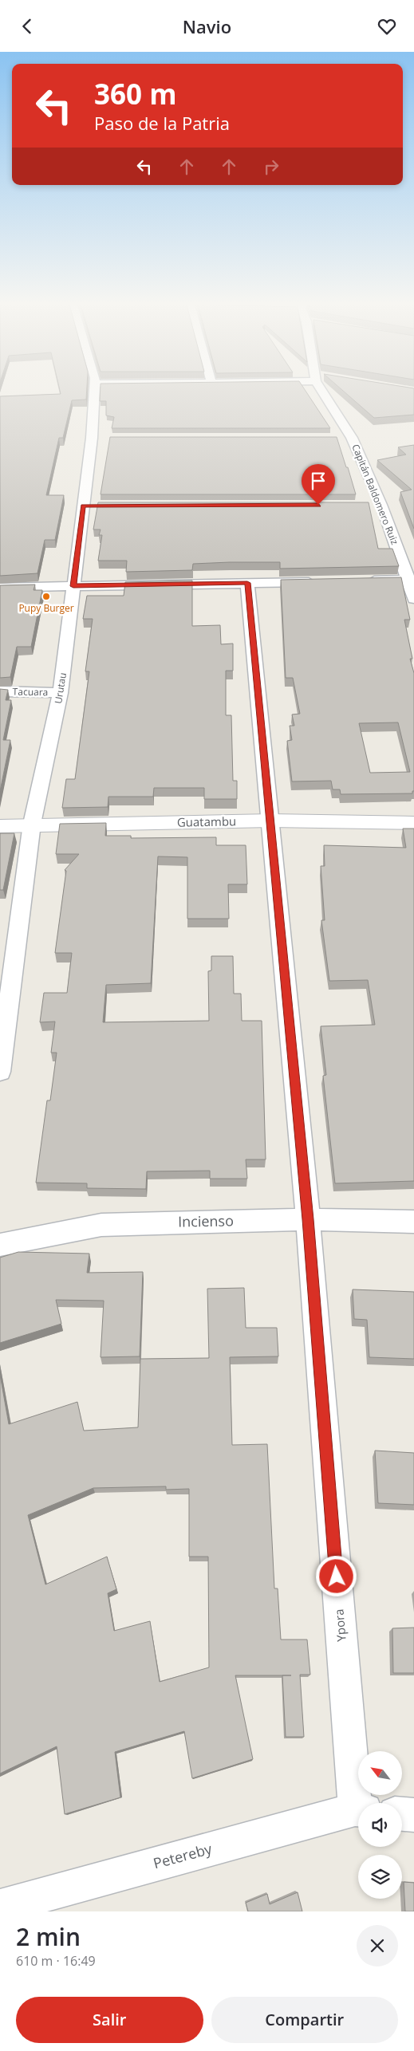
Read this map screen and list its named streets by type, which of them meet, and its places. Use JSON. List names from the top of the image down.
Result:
{
  "streets": {
    "street": [
      "Capitán Baldomero Ruiz",
      "Urutau",
      "Tacuara",
      "Guatambu",
      "Incienso",
      "Ypora",
      "Petereby"
    ]
  },
  "crossings": [
    ["Urutau", "Tacuara"],
    ["Urutau", "Guatambu"],
    ["Guatambu", "Ypora"],
    ["Incienso", "Ypora"]
  ],
  "places": ["Pupy Burger"],
  "north": "top left",
  "page": {
    "header": "Navio",
    "turn": ["360 m", "Paso de la Patria"],
    "heading": ["2 min", "610 m · 16:49"],
    "buttons": ["Salir", "Compartir"]
  }
}
